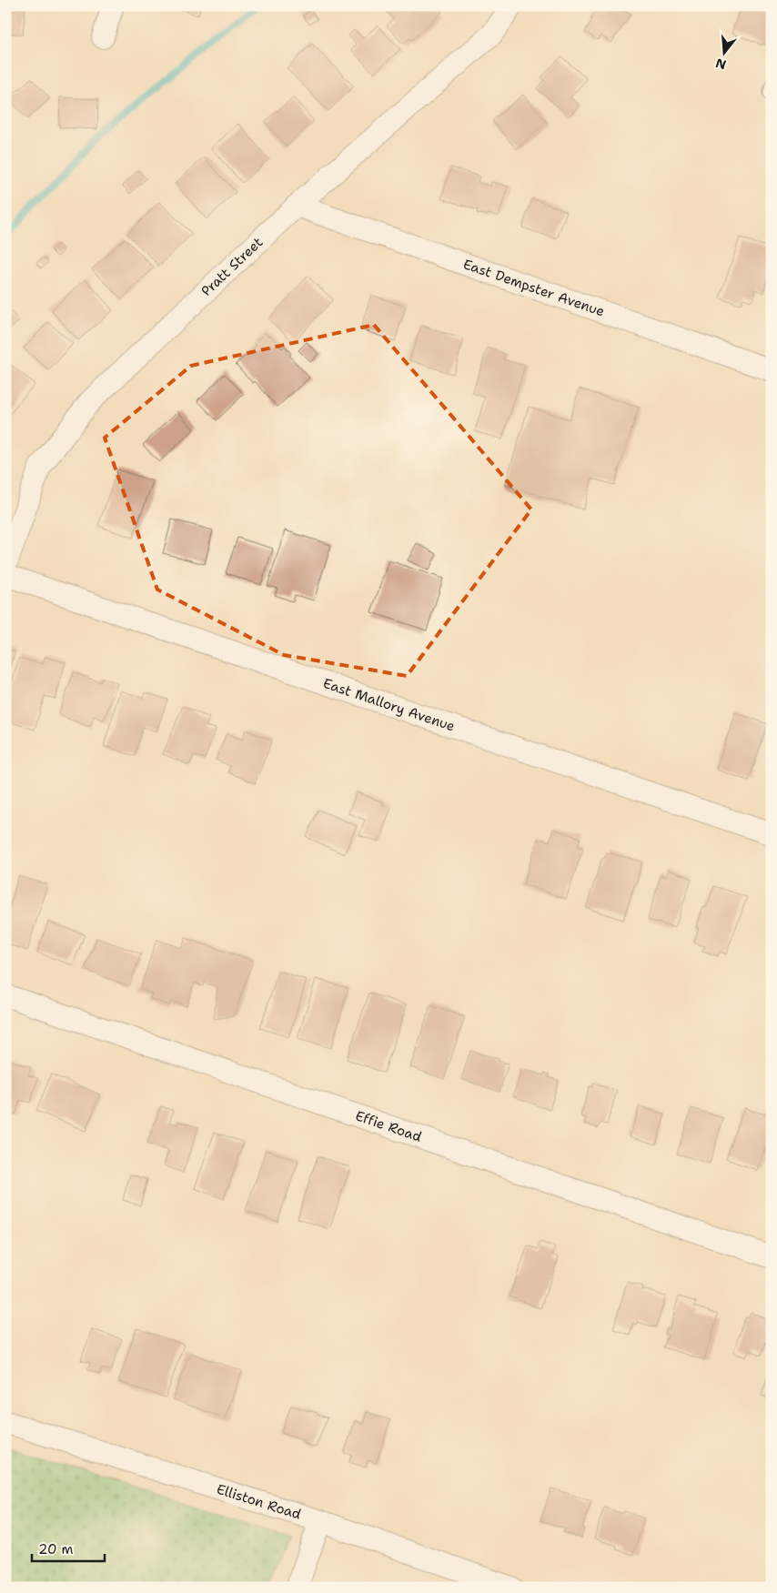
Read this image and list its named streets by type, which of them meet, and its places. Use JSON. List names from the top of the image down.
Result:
{
  "streets": {
    "street": [
      "Pratt Street",
      "East Dempster Avenue",
      "East Mallory Avenue",
      "Effie Road",
      "Elliston Road"
    ]
  },
  "crossings": [
    ["Pratt Street", "East Dempster Avenue"]
  ],
  "scale_bar": "20 m",
  "north": "bottom"
}
